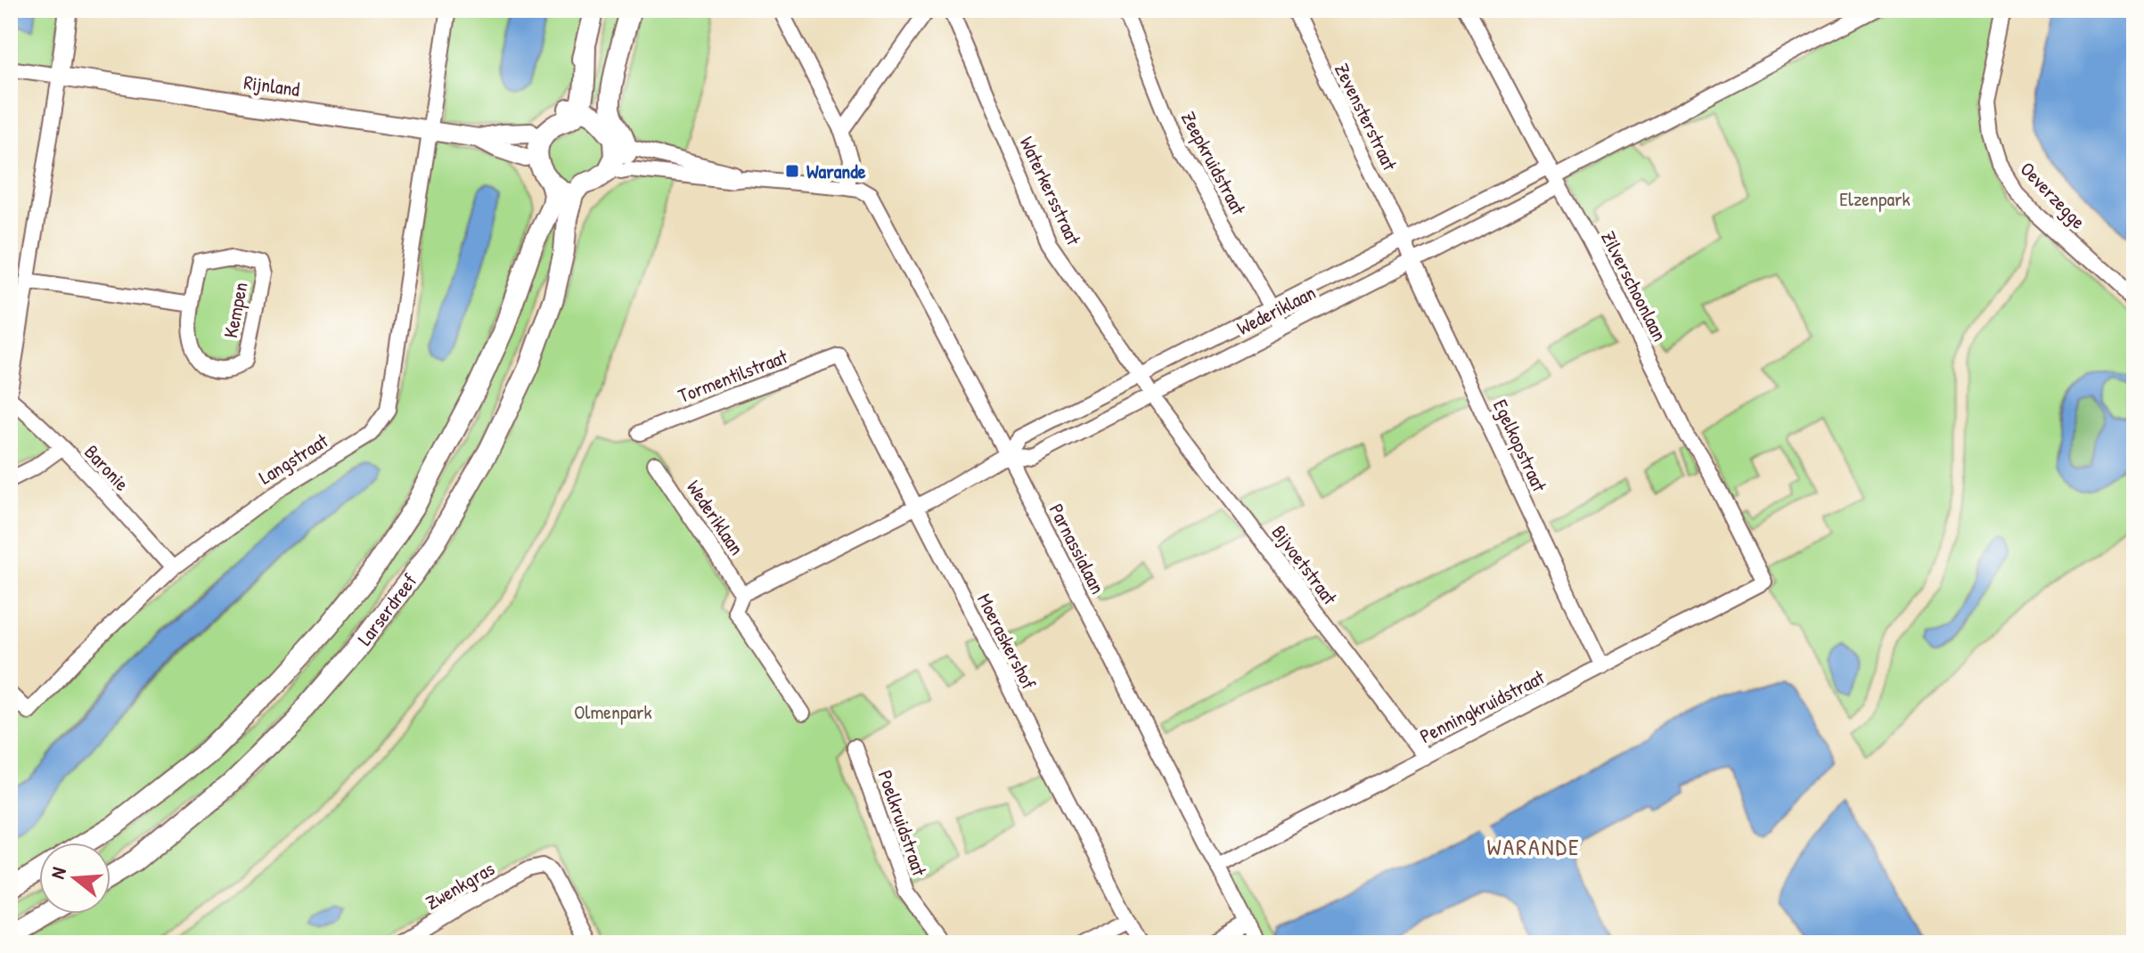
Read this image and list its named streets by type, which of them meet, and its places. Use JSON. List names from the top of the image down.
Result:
{
  "streets": {
    "main road": ["Larserdreef"],
    "street": [
      "Rijnland",
      "Zevensterstraat",
      "Zeepkruidstraat",
      "Waterkersstraat",
      "Oeverzegge",
      "Zilverschoonlaan",
      "Kempen",
      "Wederiklaan",
      "Tormentilstraat",
      "Egelkopstraat",
      "Langstraat",
      "Baronie",
      "Parnassialaan",
      "Bijvoetstraat",
      "Moeraskershof",
      "Penningkruidstraat",
      "Poelkruidstraat",
      "Zwenkgras"
    ]
  },
  "crossings": [
    ["Rijnland", "Langstraat"],
    ["Rijnland", "Baronie"],
    ["Rijnland", "Larserdreef"],
    ["Zevensterstraat", "Wederiklaan"],
    ["Zevensterstraat", "Egelkopstraat"],
    ["Zeepkruidstraat", "Wederiklaan"],
    ["Waterkersstraat", "Wederiklaan"],
    ["Waterkersstraat", "Bijvoetstraat"],
    ["Zilverschoonlaan", "Wederiklaan"],
    ["Zilverschoonlaan", "Penningkruidstraat"],
    ["Wederiklaan", "Egelkopstraat"],
    ["Wederiklaan", "Parnassialaan"],
    ["Wederiklaan", "Bijvoetstraat"],
    ["Wederiklaan", "Moeraskershof"],
    ["Tormentilstraat", "Moeraskershof"],
    ["Egelkopstraat", "Penningkruidstraat"],
    ["Langstraat", "Baronie"],
    ["Parnassialaan", "Penningkruidstraat"],
    ["Bijvoetstraat", "Penningkruidstraat"]
  ],
  "districts": ["WARANDE"],
  "parks": ["Elzenpark", "Olmenpark"],
  "places": {
    "transit": ["Warande"]
  },
  "north": "left"
}
